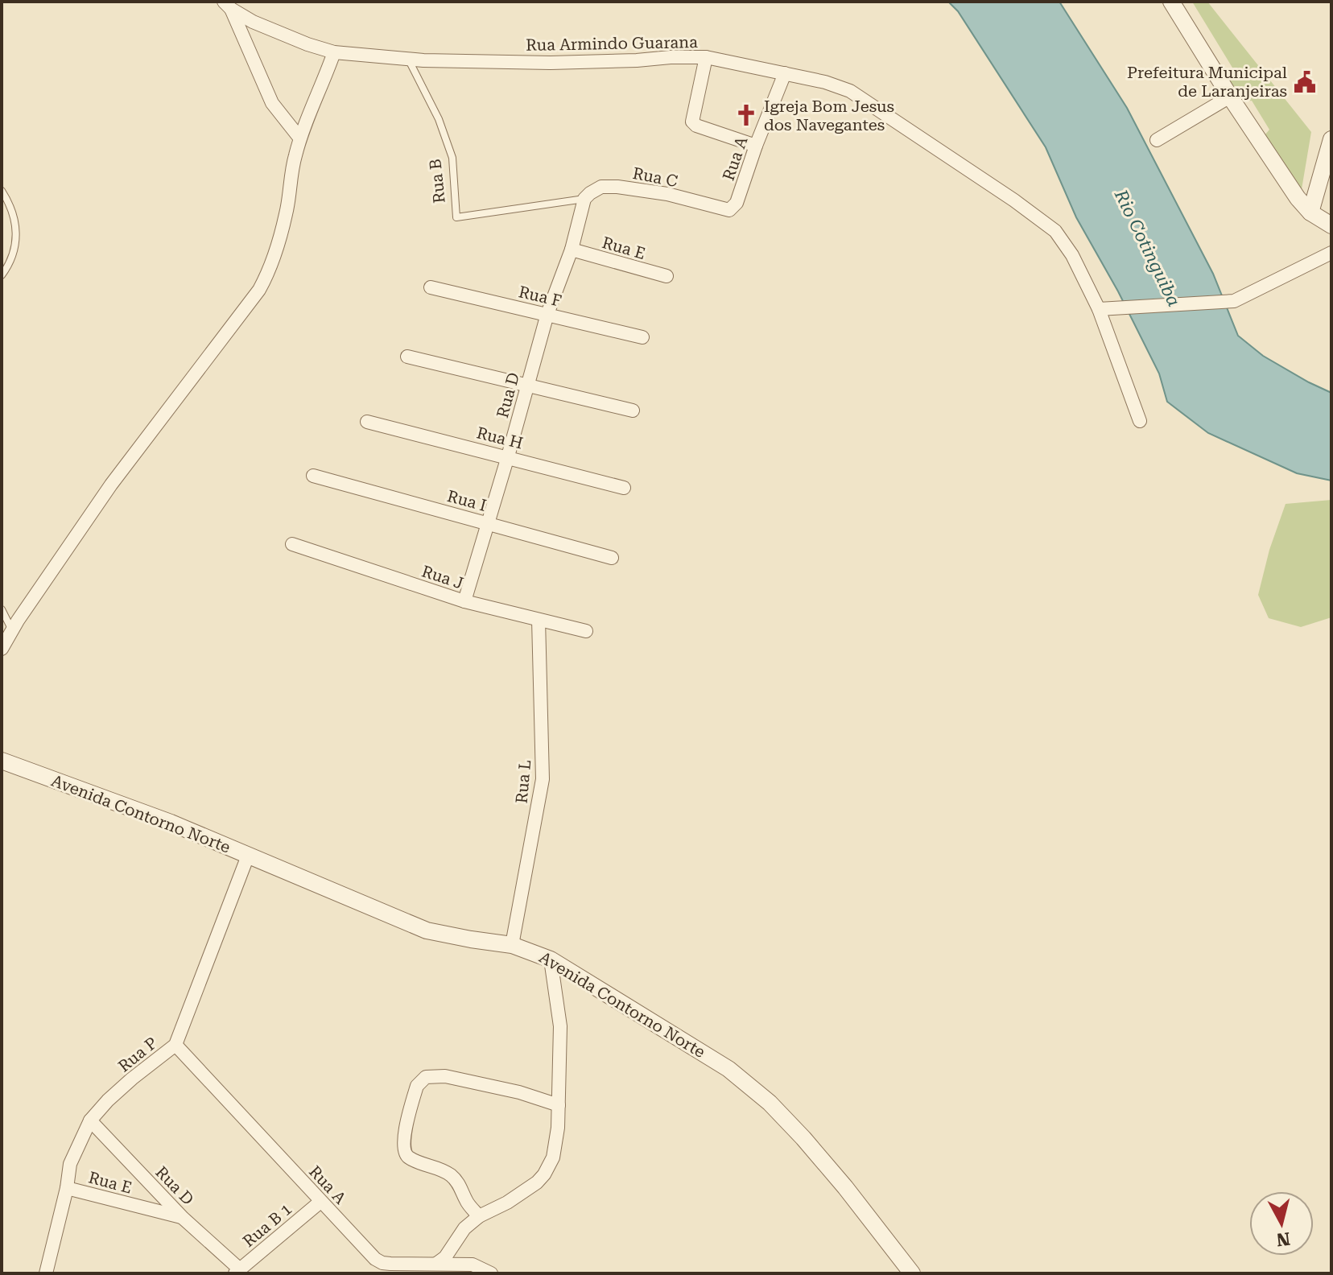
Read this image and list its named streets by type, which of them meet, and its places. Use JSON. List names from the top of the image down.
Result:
{
  "streets": {
    "street": [
      "Rua Armindo Guarana",
      "Rua A",
      "Rua C",
      "Rua E",
      "Rua F",
      "Rua D",
      "Rua H",
      "Rua I",
      "Rua J",
      "Rua L",
      "Avenida Contorno Norte",
      "Rua P",
      "Rua B 1"
    ],
    "lane": ["Rua B"]
  },
  "crossings": [
    ["Rua Armindo Guarana", "Rua A"],
    ["Rua Armindo Guarana", "Rua B"],
    ["Rua A", "Rua C"],
    ["Rua A", "Rua P"],
    ["Rua A", "Rua B 1"],
    ["Rua C", "Rua B"],
    ["Rua C", "Rua D"],
    ["Rua B", "Rua D"],
    ["Rua E", "Rua D"],
    ["Rua E", "Rua P"],
    ["Rua F", "Rua D"],
    ["Rua D", "Rua H"],
    ["Rua D", "Rua I"],
    ["Rua D", "Rua J"],
    ["Rua D", "Rua P"],
    ["Rua D", "Rua B 1"],
    ["Rua J", "Rua L"],
    ["Rua L", "Avenida Contorno Norte"],
    ["Avenida Contorno Norte", "Rua P"]
  ],
  "water": ["Rio Cotinguiba"],
  "places": {
    "public building": ["Prefeitura Municipal de Laranjeiras"],
    "church": ["Igreja Bom Jesus dos Navegantes"]
  },
  "north": "bottom"
}
